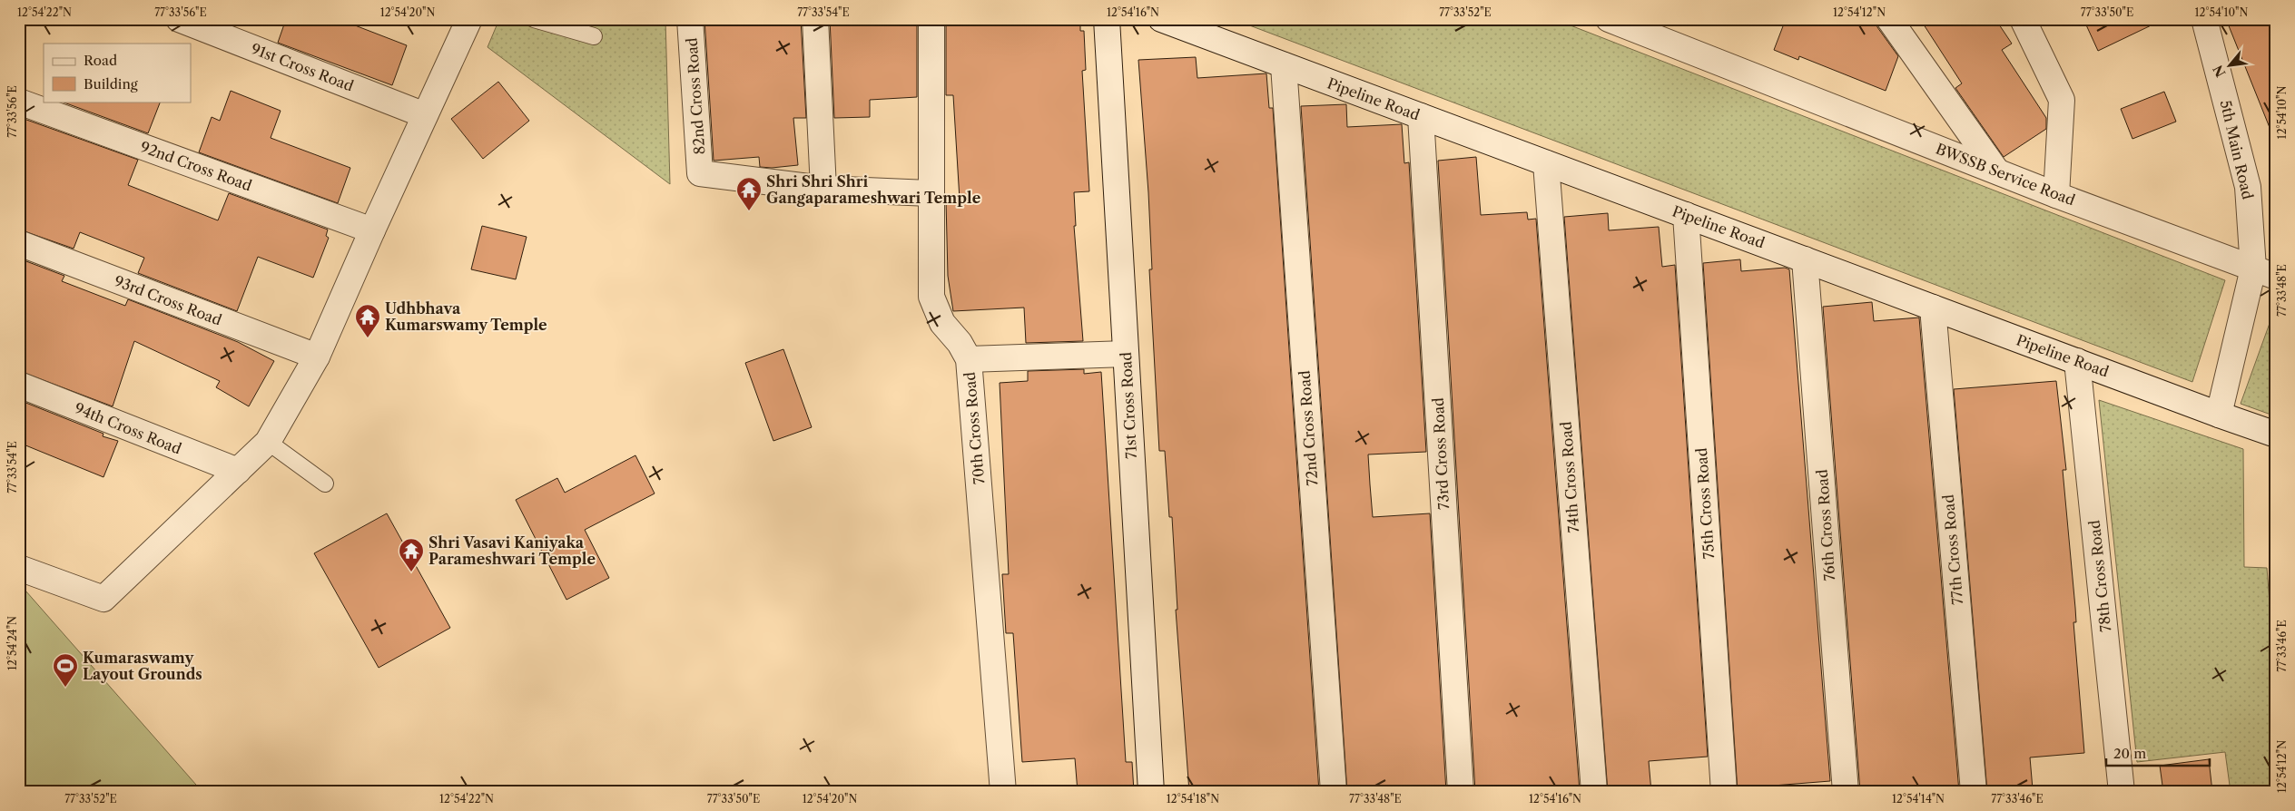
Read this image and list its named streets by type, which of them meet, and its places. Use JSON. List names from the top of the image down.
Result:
{
  "streets": {
    "street": [
      "91st Cross Road",
      "82nd Cross Road",
      "Pipeline Road",
      "5th Main Road",
      "92nd Cross Road",
      "BWSSB Service Road",
      "93rd Cross Road",
      "71st Cross Road",
      "94th Cross Road",
      "70th Cross Road",
      "72nd Cross Road",
      "73rd Cross Road",
      "74th Cross Road",
      "75th Cross Road",
      "76th Cross Road",
      "77th Cross Road",
      "78th Cross Road"
    ]
  },
  "crossings": [
    ["Pipeline Road", "5th Main Road"],
    ["Pipeline Road", "72nd Cross Road"],
    ["Pipeline Road", "73rd Cross Road"],
    ["Pipeline Road", "74th Cross Road"],
    ["Pipeline Road", "75th Cross Road"],
    ["Pipeline Road", "76th Cross Road"],
    ["Pipeline Road", "77th Cross Road"],
    ["Pipeline Road", "78th Cross Road"],
    ["5th Main Road", "BWSSB Service Road"]
  ],
  "places": {
    "temple": ["Shri Shri Shri Gangaparameshwari Temple", "Udhbhava Kumarswamy Temple", "Shri Vasavi Kaniyaka Parameshwari Temple"],
    "sports": ["Kumaraswamy Layout Grounds"]
  },
  "legend": ["Road", "Building"],
  "scale_bar": "20 m",
  "north": "bottom left",
  "coordinates": [
    "12°54'22\"N",
    "77°33'56\"E",
    "12°54'20\"N",
    "77°33'54\"E",
    "12°54'16\"N",
    "77°33'52\"E",
    "12°54'12\"N",
    "77°33'50\"E",
    "12°54'10\"N",
    "77°33'48\"E",
    "12°54'24\"N",
    "77°33'46\"E",
    "12°54'18\"N",
    "12°54'14\"N"
  ]
}
